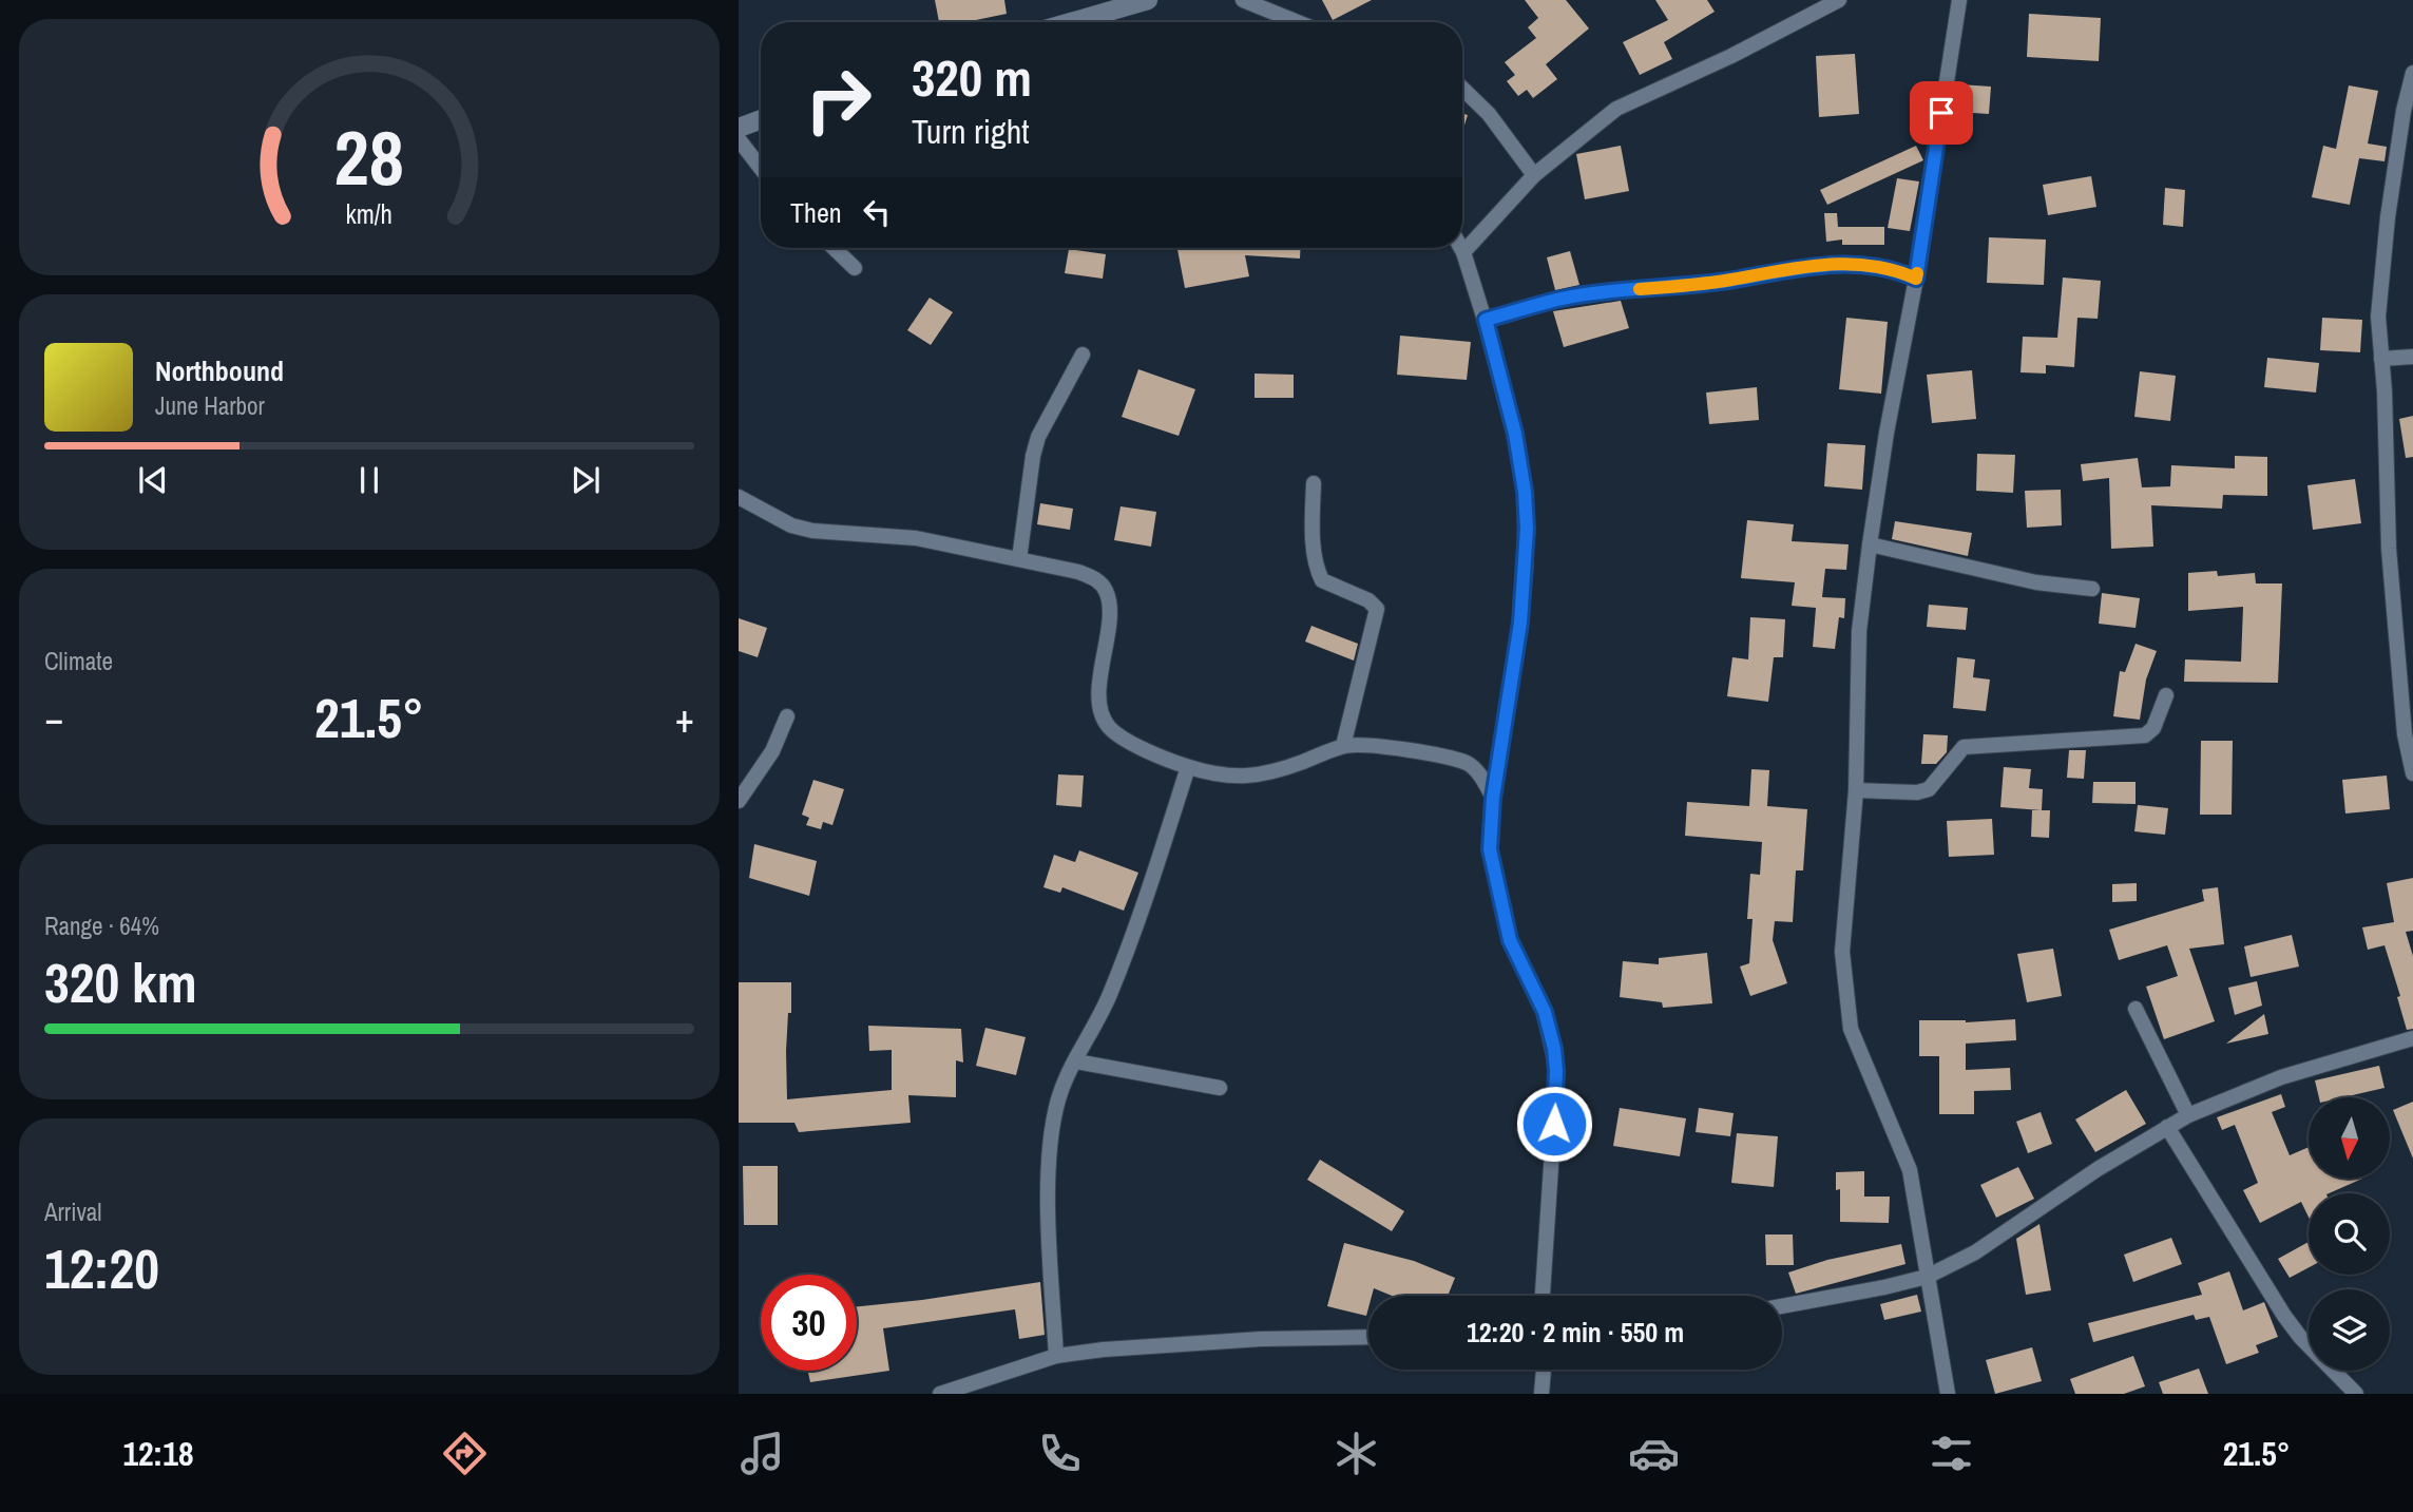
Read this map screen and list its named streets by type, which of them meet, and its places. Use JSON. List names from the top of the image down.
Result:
{
  "north": "bottom",
  "page": {
    "turn": ["320 m", "Turn right"],
    "then": "Then",
    "song": ["Northbound", "June Harbor"],
    "tile": [
      "Climate",
      ["Range · 64%", "320 km"],
      ["Arrival", "12:20"]
    ],
    "heat": ["−", "21.5°", "+"],
    "limit": "30",
    "trip": "12:20 · 2 min · 550 m",
    "tabs": ["12:18", "21.5°"],
    "gauge": ["28", "km/h"]
  }
}
